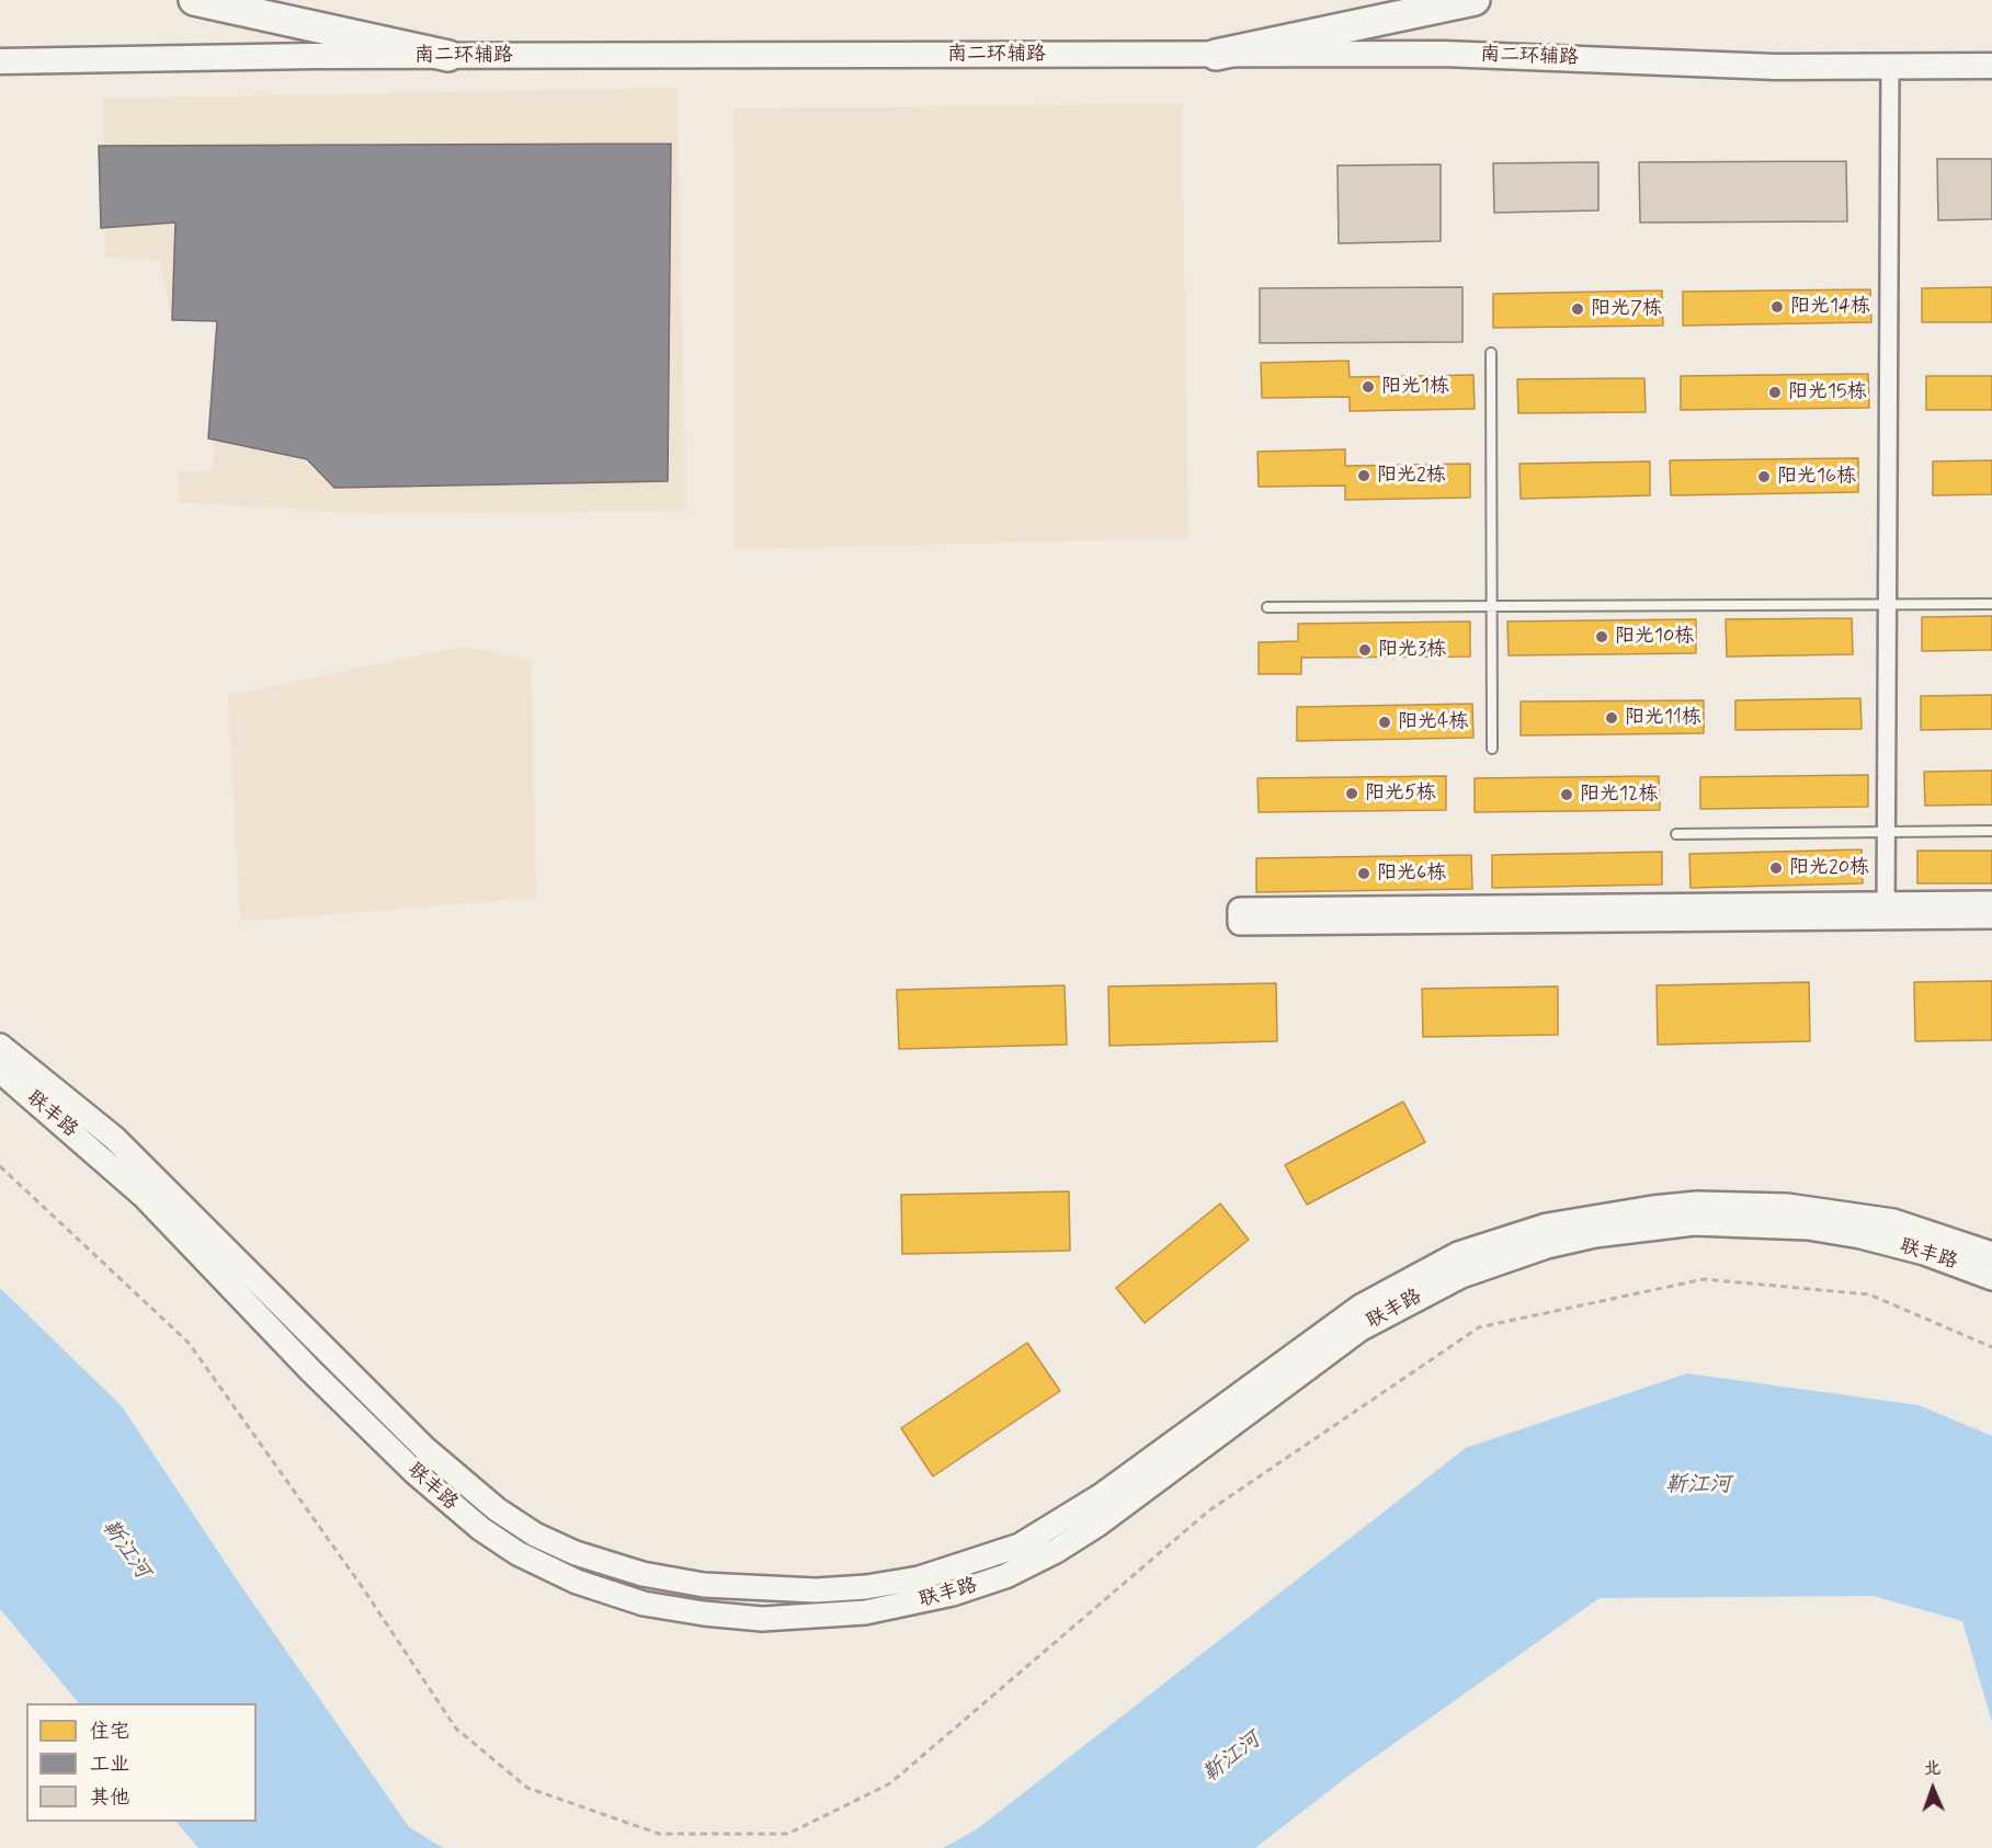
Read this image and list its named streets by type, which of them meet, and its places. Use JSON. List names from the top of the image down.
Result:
{
  "streets": {
    "main road": ["南二环辅路", "联丰路"]
  },
  "water": ["靳江河"],
  "places": [
    "阳光14栋",
    "阳光7栋",
    "阳光1栋",
    "阳光15栋",
    "阳光2栋",
    "阳光16栋",
    "阳光10栋",
    "阳光3栋",
    "阳光11栋",
    "阳光4栋",
    "阳光5栋",
    "阳光12栋",
    "阳光20栋",
    "阳光6栋"
  ],
  "legend": ["住宅", "工业", "其他"],
  "north": "top"
}
